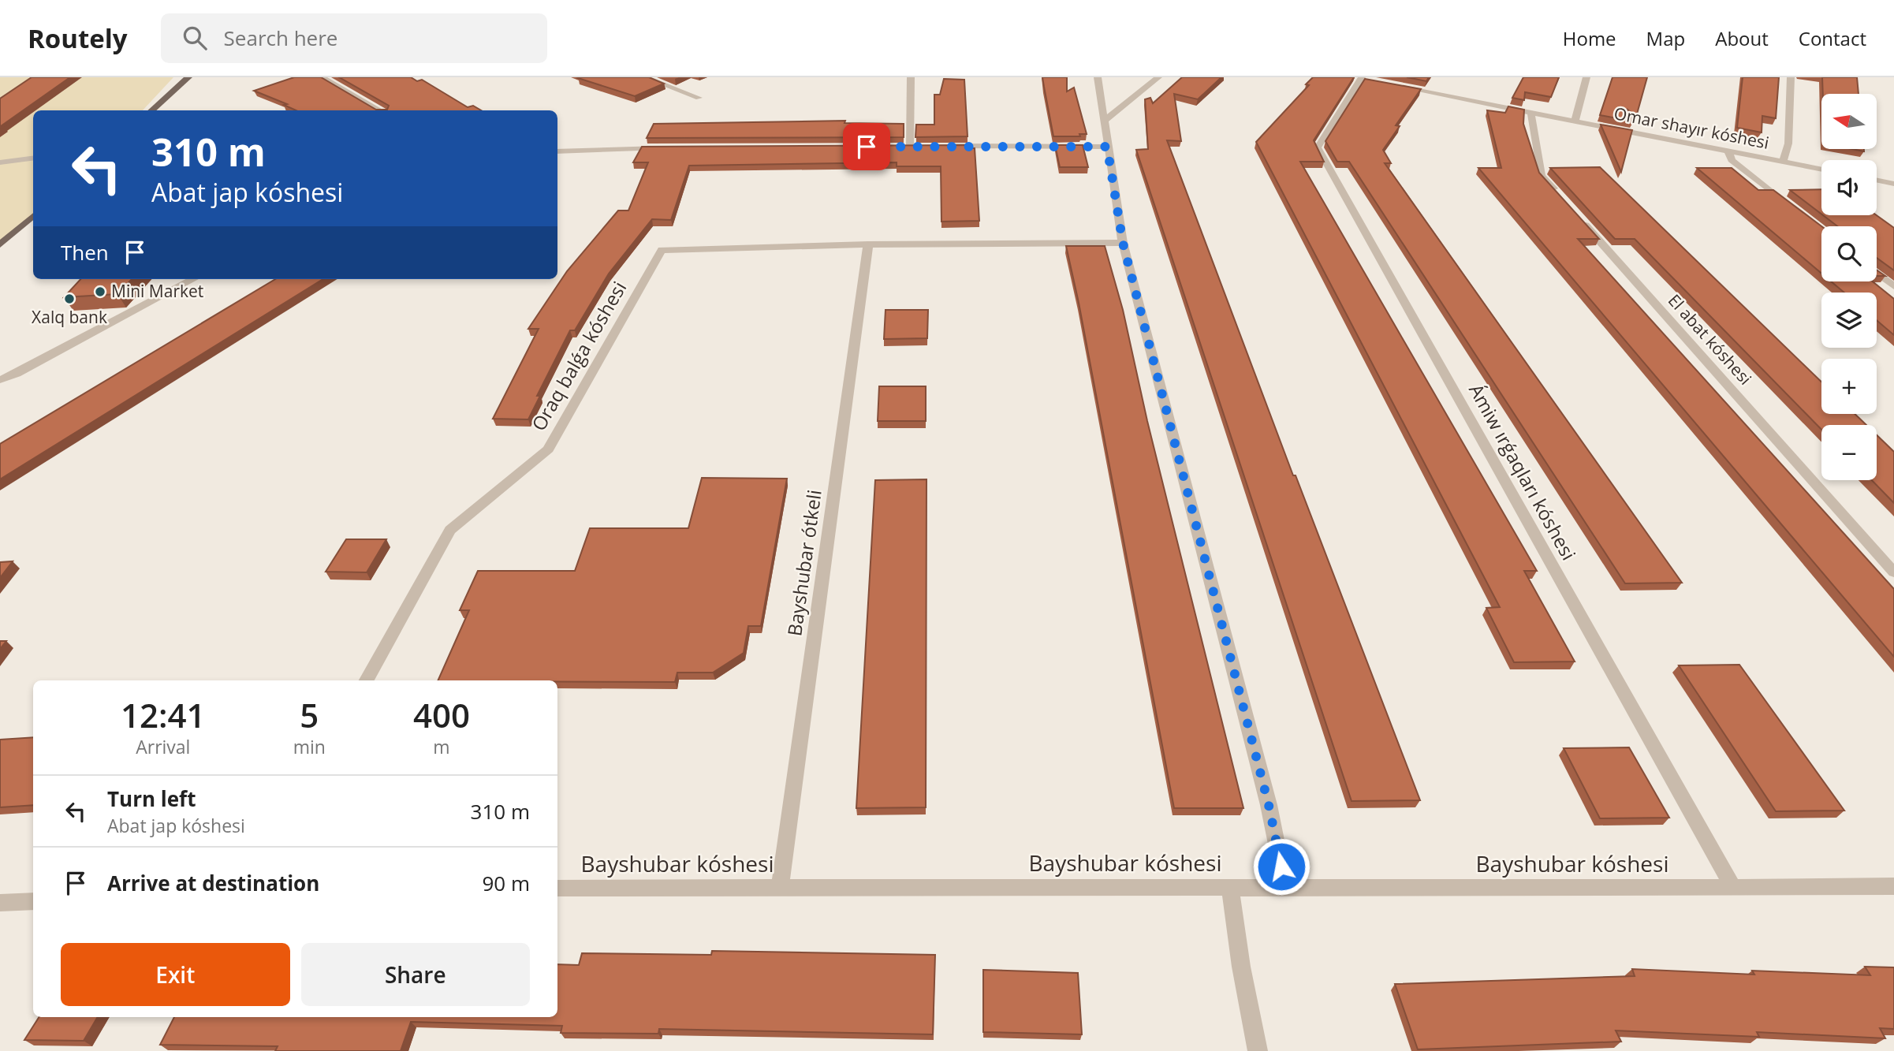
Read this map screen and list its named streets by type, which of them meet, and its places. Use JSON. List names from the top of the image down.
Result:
{
  "streets": {
    "street": [
      "Omar shayır kóshesi",
      "El abat kóshesi",
      "Oraq balǵa kóshesi",
      "Ámiw ırǵaqları kóshesi",
      "Bayshubar ótkeli",
      "Bayshubar kóshesi"
    ]
  },
  "crossings": [
    ["Oraq balǵa kóshesi", "Bayshubar ótkeli"],
    ["Ámiw ırǵaqları kóshesi", "Bayshubar kóshesi"],
    ["Bayshubar ótkeli", "Bayshubar kóshesi"]
  ],
  "places": ["Mini Market", "Xalq bank"],
  "north": "left",
  "page": {
    "header": "Routely",
    "search": "Search here",
    "nav": [
      "Home",
      "Map",
      "About",
      "Contact"
    ],
    "map_buttons": ["+", "−"],
    "turn": ["310 m", "Abat jap kóshesi"],
    "then": "Then",
    "eta": [
      "12:41",
      "Arrival",
      "5",
      "min",
      "400",
      "m"
    ],
    "list": [
      {
        "name": "Turn left",
        "note": "Abat jap kóshesi",
        "value": "310 m"
      },
      {
        "name": "Arrive at destination",
        "value": "90 m"
      }
    ],
    "buttons": ["Exit", "Share"]
  }
}
